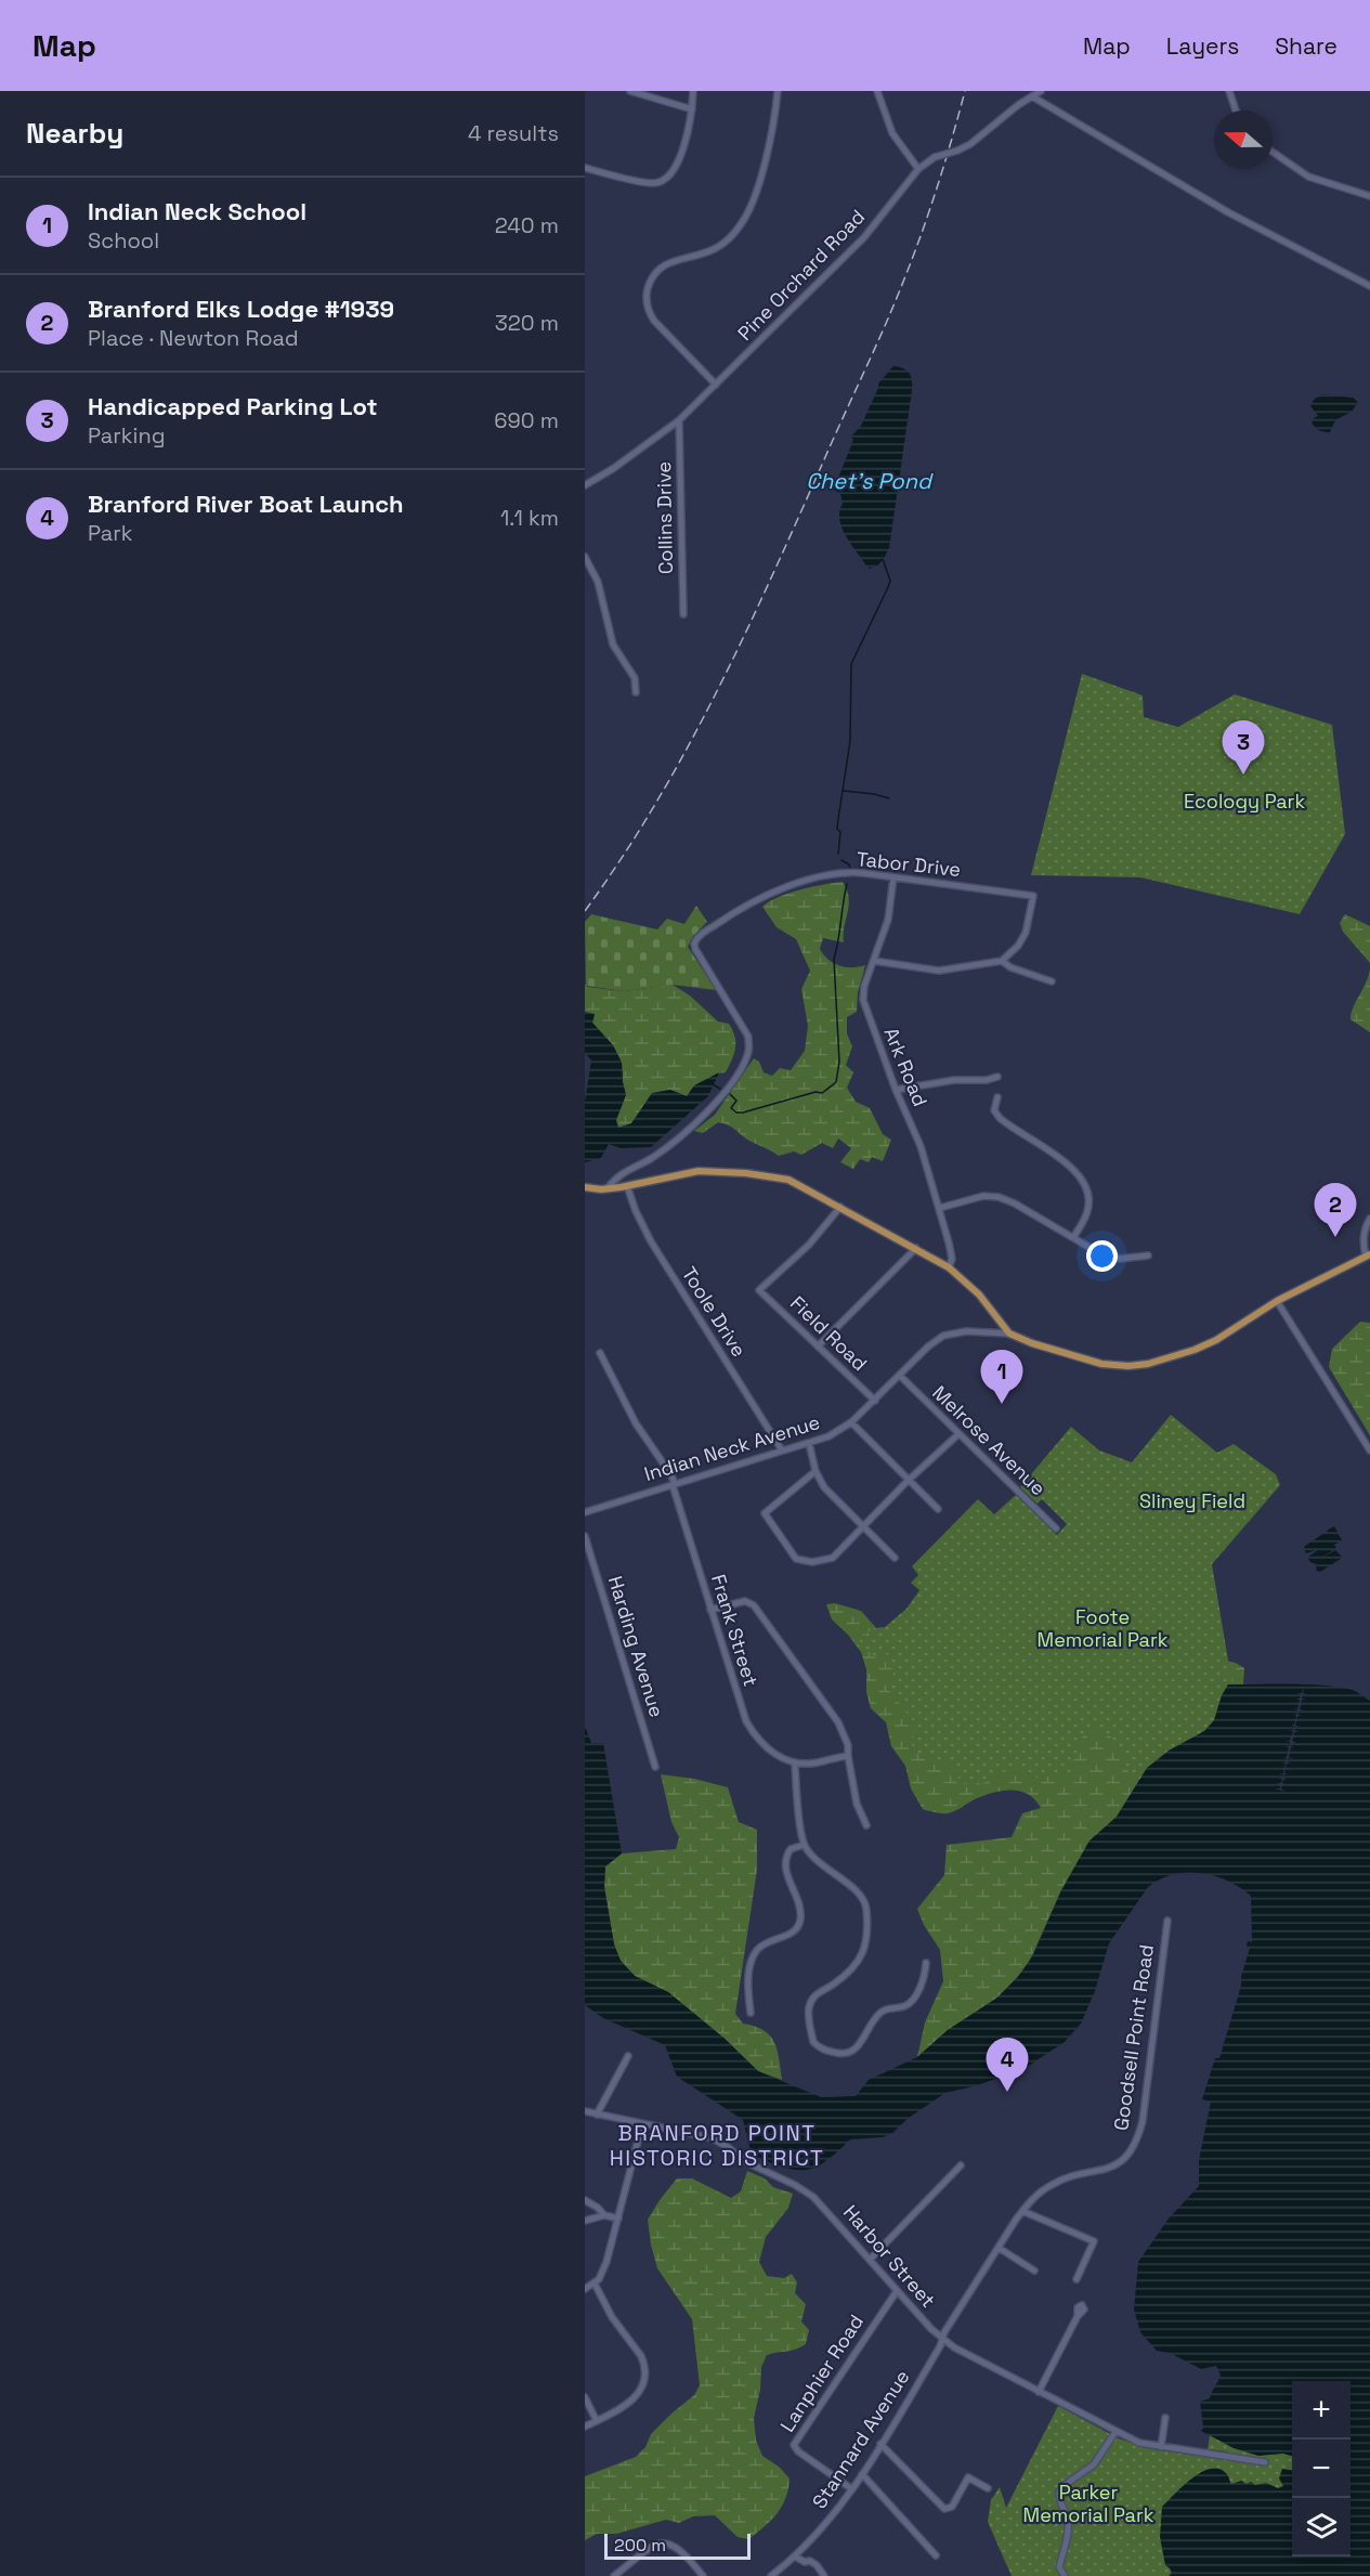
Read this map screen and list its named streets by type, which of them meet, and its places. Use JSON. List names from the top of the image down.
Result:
{
  "streets": {
    "street": [
      "Pine Orchard Road",
      "Collins Drive",
      "Tabor Drive",
      "Ark Road",
      "Toole Drive",
      "Field Road",
      "Melrose Avenue",
      "Indian Neck Avenue",
      "Frank Street",
      "Harding Avenue",
      "Goodsell Point Road",
      "Harbor Street",
      "Lanphier Road",
      "Stannard Avenue"
    ]
  },
  "crossings": [
    ["Pine Orchard Road", "Collins Drive"],
    ["Tabor Drive", "Ark Road"],
    ["Toole Drive", "Indian Neck Avenue"],
    ["Field Road", "Indian Neck Avenue"],
    ["Melrose Avenue", "Indian Neck Avenue"],
    ["Indian Neck Avenue", "Frank Street"],
    ["Goodsell Point Road", "Harbor Street"],
    ["Goodsell Point Road", "Stannard Avenue"],
    ["Harbor Street", "Lanphier Road"],
    ["Harbor Street", "Stannard Avenue"],
    ["Lanphier Road", "Stannard Avenue"]
  ],
  "districts": ["BRANFORD POINT HISTORIC DISTRICT"],
  "water": ["Chet's Pond"],
  "parks": [
    "Ecology Park",
    "Sliney Field",
    "Foote Memorial Park",
    "Parker Memorial Park"
  ],
  "scale_bar": "200 m",
  "north": "left",
  "page": {
    "header": "Map",
    "nav": ["Map", "Layers", "Share"],
    "heading": ["Nearby", "4 results"],
    "list": [
      {
        "mark": "1",
        "name": "Indian Neck School",
        "note": "School",
        "value": "240 m"
      },
      {
        "mark": "2",
        "name": "Branford Elks Lodge #1939",
        "note": "Place · Newton Road",
        "value": "320 m"
      },
      {
        "mark": "3",
        "name": "Handicapped Parking Lot",
        "note": "Parking",
        "value": "690 m"
      },
      {
        "mark": "4",
        "name": "Branford River Boat Launch",
        "note": "Park",
        "value": "1.1 km"
      }
    ],
    "pins": [
      "3",
      "2",
      "1",
      "4"
    ],
    "map_buttons": ["+", "−"],
    "scale": "200 m"
  }
}
